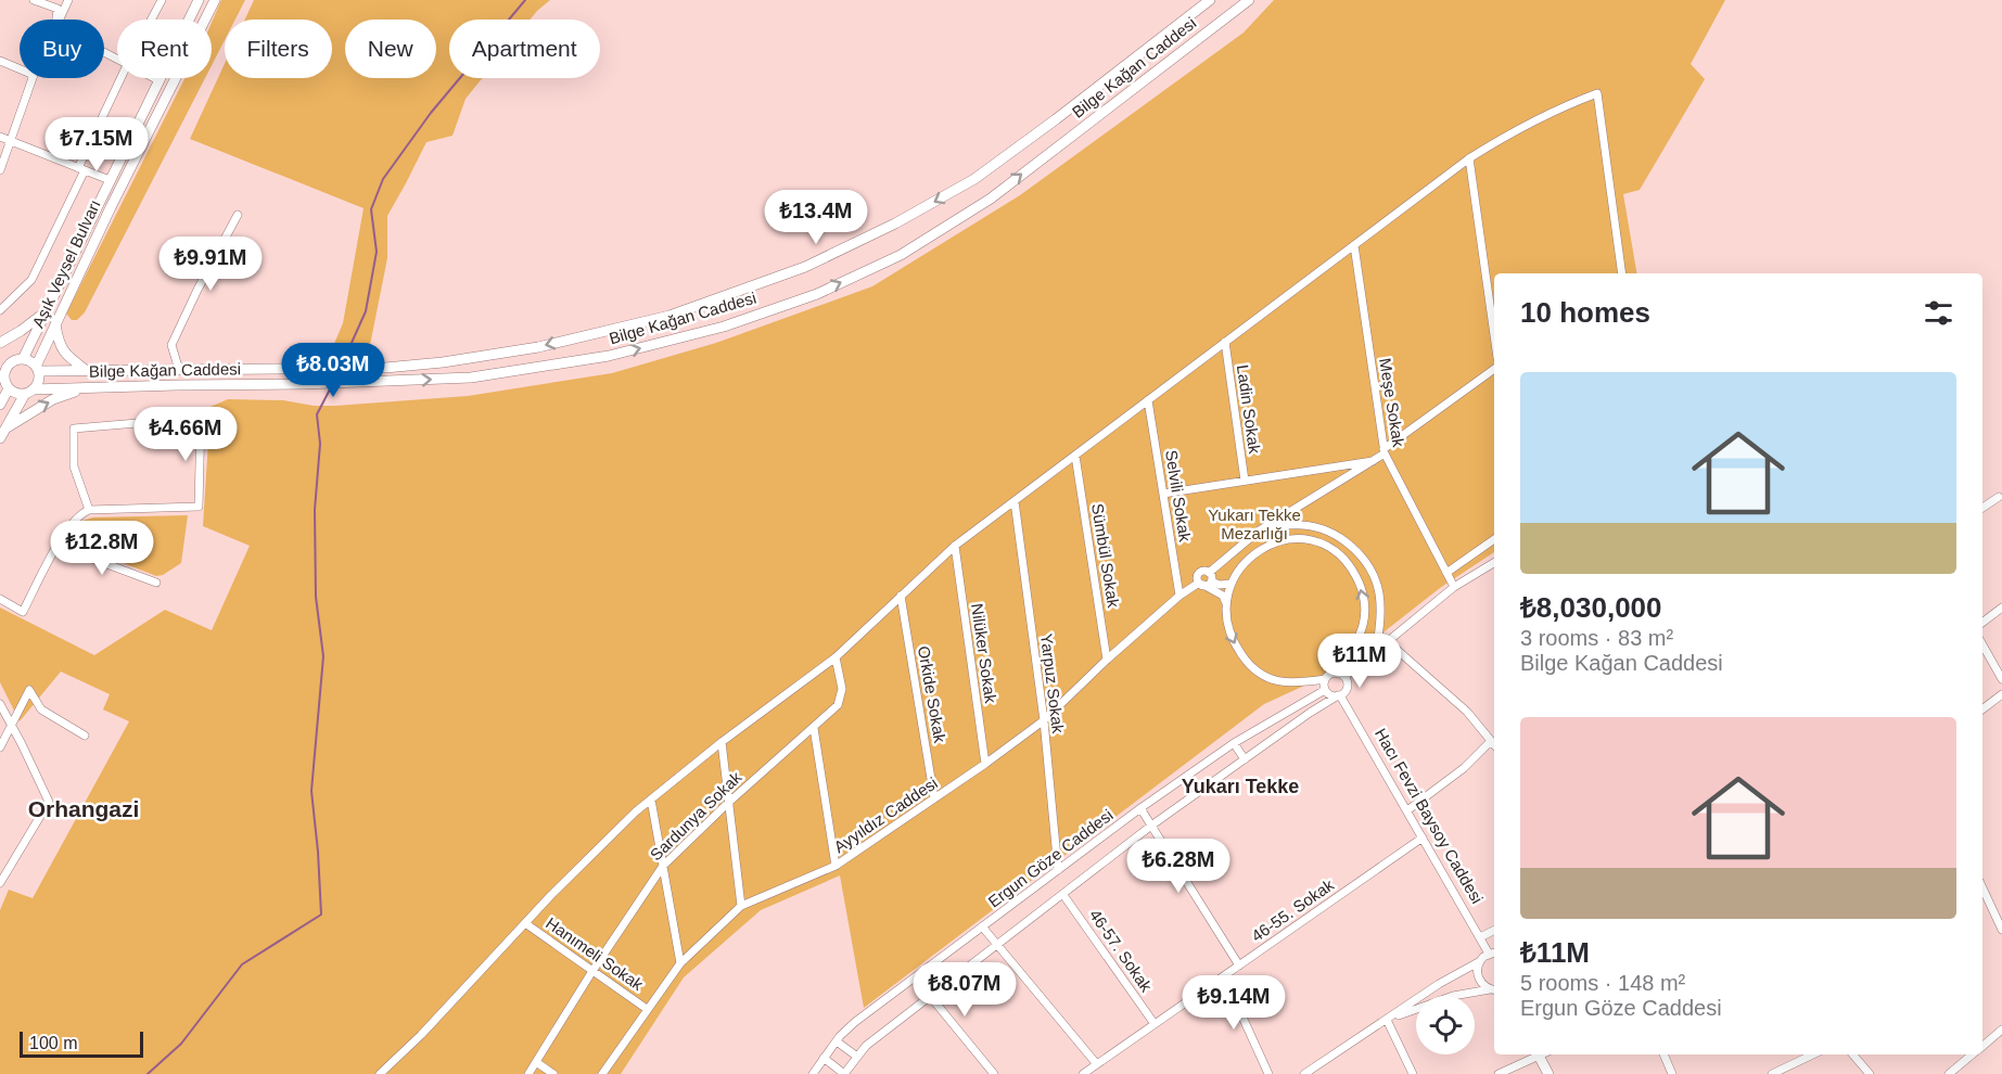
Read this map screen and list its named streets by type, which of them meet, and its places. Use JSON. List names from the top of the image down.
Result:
{
  "streets": {
    "main road": ["Bilge Kağan Caddesi", "Aşık Veysel Bulvarı"],
    "street": [
      "Meşe Sokak",
      "Ladin Sokak",
      "Selvili Sokak",
      "Sümbül Sokak",
      "Nilüker Sokak",
      "Yarpuz Sokak",
      "Orkide Sokak",
      "Ayyıldız Caddesi",
      "Sardunya Sokak",
      "Hacı Fevzi Baysoy Caddesi",
      "Ergun Göze Caddesi",
      "46-55. Sokak",
      "46-57. Sokak",
      "Hanımeli Sokak"
    ]
  },
  "crossings": [
    ["Bilge Kağan Caddesi", "Aşık Veysel Bulvarı"],
    ["Meşe Sokak", "Ayyıldız Caddesi"],
    ["Selvili Sokak", "Ayyıldız Caddesi"],
    ["Sümbül Sokak", "Ayyıldız Caddesi"],
    ["Nilüker Sokak", "Ayyıldız Caddesi"],
    ["Yarpuz Sokak", "Ayyıldız Caddesi"],
    ["Yarpuz Sokak", "Ergun Göze Caddesi"],
    ["Orkide Sokak", "Ayyıldız Caddesi"],
    ["Ayyıldız Caddesi", "Hanımeli Sokak"],
    ["Sardunya Sokak", "Hanımeli Sokak"],
    ["Hacı Fevzi Baysoy Caddesi", "Ergun Göze Caddesi"],
    ["Hacı Fevzi Baysoy Caddesi", "46-55. Sokak"],
    ["46-55. Sokak", "46-57. Sokak"]
  ],
  "districts": ["Yukarı Tekke", "Orhangazi"],
  "parks": ["Yukarı Tekke Mezarlığı"],
  "scale_bar": "100 m",
  "page": {
    "chip": [
      "Buy",
      "Rent",
      "Filters",
      "New",
      "Apartment"
    ],
    "price": [
      "₺7.15M",
      "₺13.4M",
      "₺9.91M",
      "₺8.03M",
      "₺4.66M",
      "₺12.8M",
      "₺11M",
      "₺6.28M",
      "₺8.07M",
      "₺9.14M"
    ],
    "heading": "10 homes",
    "list": [
      {
        "name": "₺8,030,000",
        "note": "3 rooms · 83 m² · Bilge Kağan Caddesi"
      },
      {
        "name": "₺11M",
        "note": "5 rooms · 148 m² · Ergun Göze Caddesi"
      }
    ],
    "scale": "100 m"
  }
}
